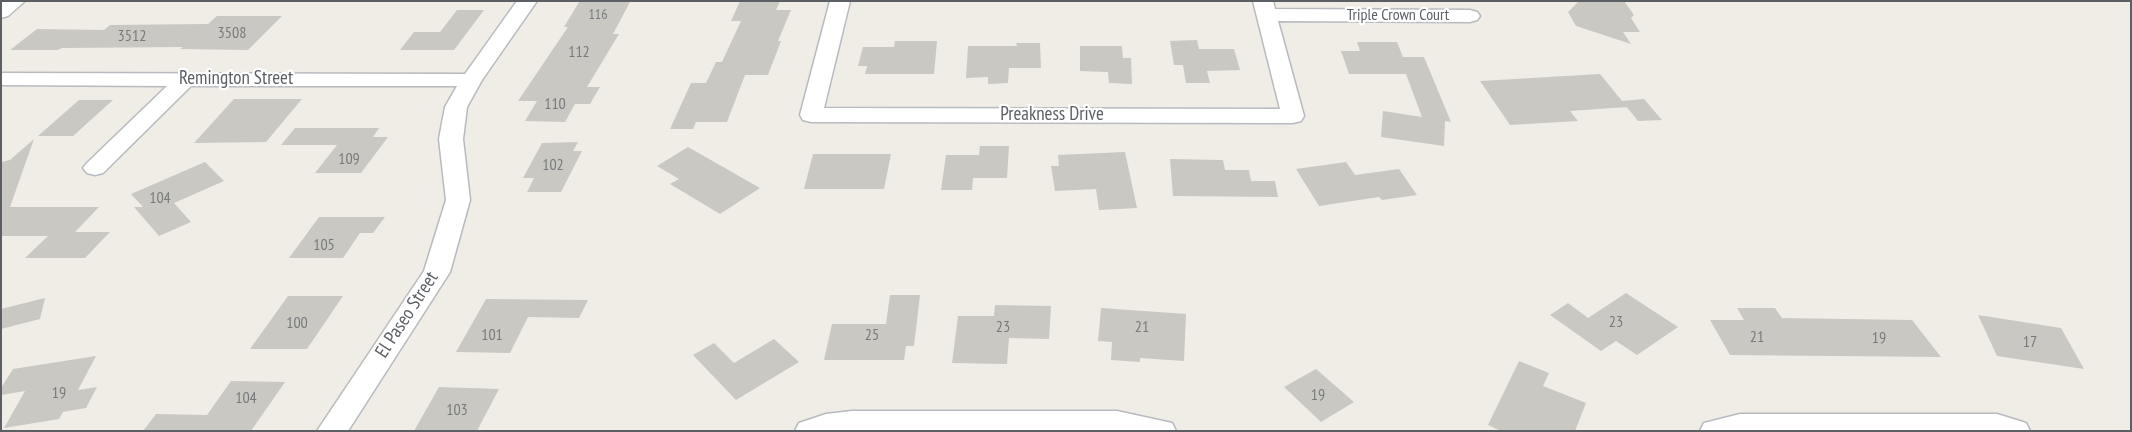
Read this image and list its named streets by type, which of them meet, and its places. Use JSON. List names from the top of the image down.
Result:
{
  "streets": {
    "street": [
      "Triple Crown Court",
      "Remington Street",
      "Preakness Drive",
      "El Paseo Street"
    ]
  },
  "crossings": [
    ["Triple Crown Court", "Preakness Drive"],
    ["Remington Street", "El Paseo Street"]
  ],
  "house_numbers": [
    "116",
    "3508",
    "3512",
    "112",
    "110",
    "109",
    "102",
    "104",
    "105",
    "23",
    "100",
    "23",
    "21",
    "101",
    "25",
    "21",
    "19",
    "17",
    "19",
    "19",
    "104",
    "103"
  ]
}
